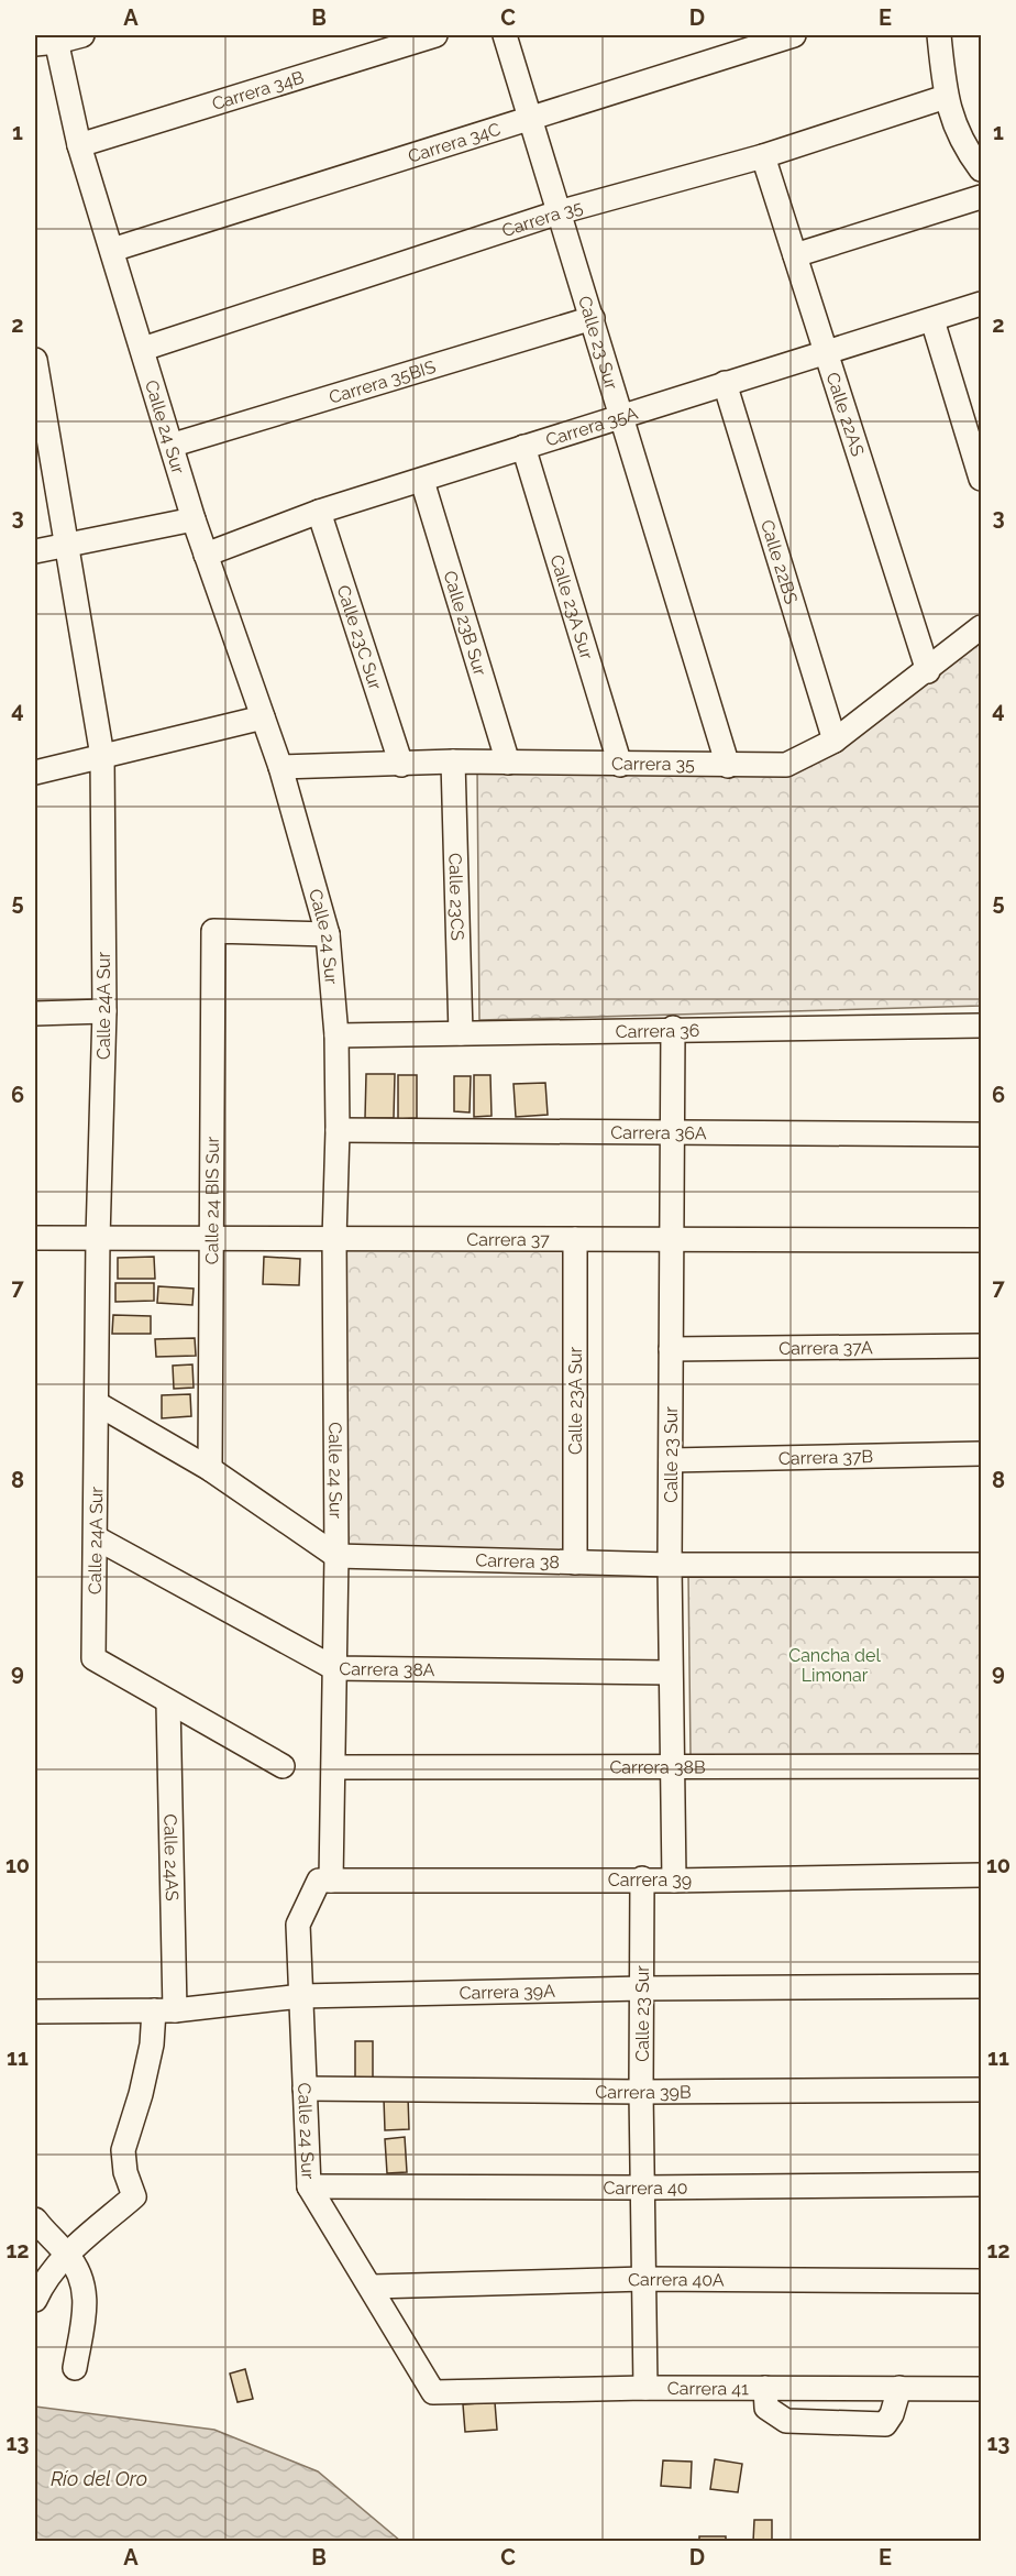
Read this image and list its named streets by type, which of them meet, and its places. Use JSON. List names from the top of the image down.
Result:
{
  "streets": {
    "street": [
      "Carrera 34B",
      "Carrera 34C",
      "Carrera 35",
      "Calle 23 Sur",
      "Carrera 35BIS",
      "Calle 22AS",
      "Carrera 35A",
      "Calle 24 Sur",
      "Calle 22BS",
      "Calle 23A Sur",
      "Calle 23B Sur",
      "Calle 23C Sur",
      "Calle 23CS",
      "Calle 24A Sur",
      "Carrera 36",
      "Carrera 36A",
      "Calle 24 BIS Sur",
      "Carrera 37",
      "Carrera 37A",
      "Carrera 37B",
      "Carrera 38",
      "Carrera 38A",
      "Carrera 38B",
      "Calle 24AS",
      "Carrera 39",
      "Carrera 39A",
      "Carrera 39B",
      "Carrera 40",
      "Carrera 40A",
      "Carrera 41"
    ]
  },
  "crossings": [
    ["Carrera 34B", "Calle 24 Sur"],
    ["Carrera 34C", "Calle 23 Sur"],
    ["Carrera 34C", "Calle 24 Sur"],
    ["Carrera 35", "Calle 23 Sur"],
    ["Carrera 35", "Calle 22AS"],
    ["Carrera 35", "Calle 24 Sur"],
    ["Carrera 35", "Calle 22BS"],
    ["Carrera 35", "Calle 23A Sur"],
    ["Carrera 35", "Calle 23B Sur"],
    ["Carrera 35", "Calle 23C Sur"],
    ["Carrera 35", "Calle 23CS"],
    ["Calle 23 Sur", "Carrera 35BIS"],
    ["Calle 23 Sur", "Carrera 35A"],
    ["Calle 23 Sur", "Carrera 36"],
    ["Calle 23 Sur", "Carrera 36A"],
    ["Calle 23 Sur", "Carrera 37"],
    ["Calle 23 Sur", "Carrera 37A"],
    ["Calle 23 Sur", "Carrera 37B"],
    ["Calle 23 Sur", "Carrera 38"],
    ["Calle 23 Sur", "Carrera 38A"],
    ["Calle 23 Sur", "Carrera 38B"],
    ["Calle 23 Sur", "Carrera 39"],
    ["Calle 23 Sur", "Carrera 39A"],
    ["Calle 23 Sur", "Carrera 39B"],
    ["Calle 23 Sur", "Carrera 40"],
    ["Calle 23 Sur", "Carrera 40A"],
    ["Calle 23 Sur", "Carrera 41"],
    ["Carrera 35BIS", "Calle 24 Sur"],
    ["Calle 22AS", "Carrera 35A"],
    ["Carrera 35A", "Calle 24 Sur"],
    ["Carrera 35A", "Calle 22BS"],
    ["Carrera 35A", "Calle 23A Sur"],
    ["Carrera 35A", "Calle 23B Sur"],
    ["Carrera 35A", "Calle 23C Sur"],
    ["Calle 24 Sur", "Carrera 36"],
    ["Calle 24 Sur", "Carrera 36A"],
    ["Calle 24 Sur", "Calle 24 BIS Sur"],
    ["Calle 24 Sur", "Carrera 37"],
    ["Calle 24 Sur", "Carrera 38"],
    ["Calle 24 Sur", "Carrera 38A"],
    ["Calle 24 Sur", "Carrera 38B"],
    ["Calle 24 Sur", "Carrera 39"],
    ["Calle 24 Sur", "Carrera 39A"],
    ["Calle 24 Sur", "Carrera 39B"],
    ["Calle 24 Sur", "Carrera 40"],
    ["Calle 24 Sur", "Carrera 40A"],
    ["Calle 24 Sur", "Carrera 41"],
    ["Calle 23A Sur", "Carrera 37"],
    ["Calle 23A Sur", "Carrera 38"],
    ["Calle 23CS", "Carrera 36"],
    ["Calle 24A Sur", "Carrera 37"],
    ["Calle 24A Sur", "Carrera 38A"],
    ["Calle 24A Sur", "Calle 24AS"],
    ["Calle 24 BIS Sur", "Carrera 37"],
    ["Calle 24AS", "Carrera 39A"]
  ],
  "water": ["Río del Oro"],
  "parks": ["Cancha del Limonar"],
  "grid": {
    "columns": [
      "A",
      "B",
      "C",
      "D",
      "E"
    ],
    "rows": [
      "1",
      "2",
      "3",
      "4",
      "5",
      "6",
      "7",
      "8",
      "9",
      "10",
      "11",
      "12",
      "13"
    ]
  }
}
